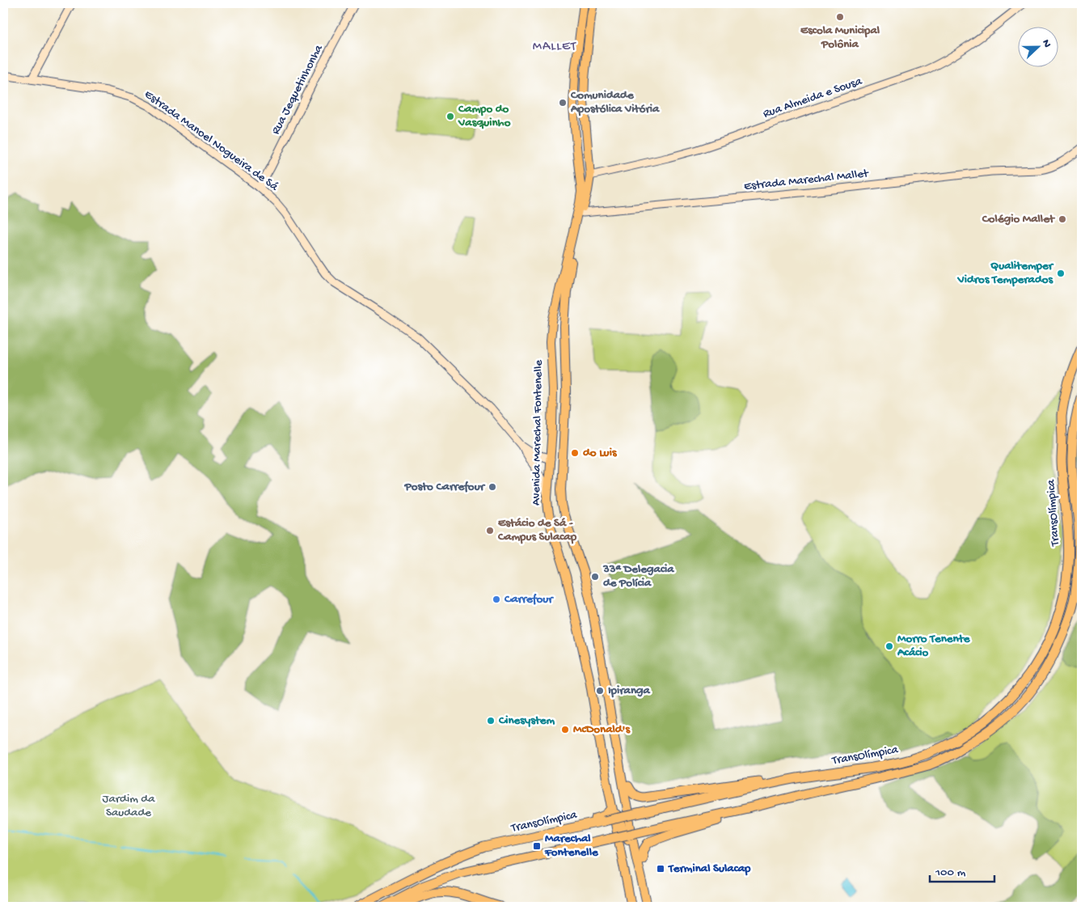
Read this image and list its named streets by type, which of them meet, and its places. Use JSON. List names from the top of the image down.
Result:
{
  "streets": {
    "highway": ["TransOlímpica"],
    "main road": ["Avenida Marechal Fontenelle"],
    "street": [
      "Rua Jequetinhonha",
      "Rua Almeida e Sousa",
      "Estrada Manoel Nogueira de Sá",
      "Estrada Marechal Mallet"
    ]
  },
  "crossings": [
    ["Rua Jequetinhonha", "Estrada Manoel Nogueira de Sá"],
    ["Rua Almeida e Sousa", "Avenida Marechal Fontenelle"],
    ["Estrada Manoel Nogueira de Sá", "Avenida Marechal Fontenelle"],
    ["Estrada Marechal Mallet", "Avenida Marechal Fontenelle"],
    ["Avenida Marechal Fontenelle", "TransOlímpica"]
  ],
  "districts": ["MALLET"],
  "parks": ["Jardim da Saudade"],
  "places": {
    "other": [
      "Escola Municipal Polônia",
      "Comunidade Apostólica Vitória",
      "Campo do Vasquinho",
      "Colégio Mallet",
      "Qualitemper Vidros Temperados",
      "do Luis",
      "Posto Carrefour",
      "Estácio de Sá - Campus Sulacap",
      "33ª Delegacia de Polícia",
      "Carrefour",
      "Morro Tenente Acácio",
      "Ipiranga",
      "Cinesystem",
      "McDonald's"
    ],
    "transit": ["Marechal Fontenelle", "Terminal Sulacap"]
  },
  "scale_bar": "100 m",
  "north": "right"
}
